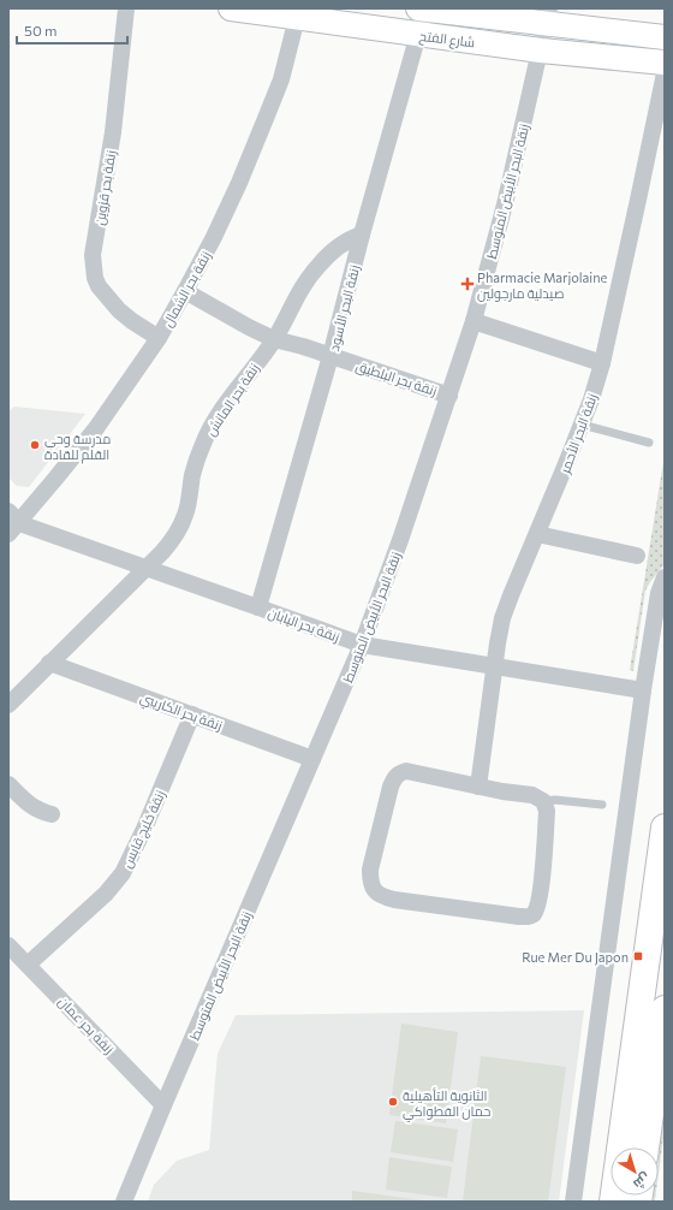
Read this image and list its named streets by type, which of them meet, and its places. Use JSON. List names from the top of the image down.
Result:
{
  "streets": {
    "street": [
      "شارع الفتح",
      "زنقة بحر قزوين",
      "زنقة البحر الأبيض المتوسط",
      "زنقة بحر الشمال",
      "زنقة البحر الأسود",
      "زنقة بحر البلطيق",
      "زنقة بحر المانش",
      "زنقة البحر الأحمر",
      "زنقة بحر اليابان",
      "زنقة بحر الكاريبي",
      "زنقة خليج قابس",
      "زنقة بحر عمان"
    ]
  },
  "crossings": [
    ["شارع الفتح", "زنقة البحر الأبيض المتوسط"],
    ["شارع الفتح", "زنقة بحر الشمال"],
    ["شارع الفتح", "زنقة البحر الأسود"],
    ["زنقة بحر قزوين", "زنقة بحر الشمال"],
    ["زنقة البحر الأبيض المتوسط", "زنقة بحر البلطيق"],
    ["زنقة البحر الأبيض المتوسط", "زنقة بحر اليابان"],
    ["زنقة البحر الأبيض المتوسط", "زنقة بحر الكاريبي"],
    ["زنقة البحر الأبيض المتوسط", "زنقة بحر عمان"],
    ["زنقة بحر الشمال", "زنقة بحر البلطيق"],
    ["زنقة بحر الشمال", "زنقة بحر اليابان"],
    ["زنقة البحر الأسود", "زنقة بحر البلطيق"],
    ["زنقة البحر الأسود", "زنقة بحر المانش"],
    ["زنقة البحر الأسود", "زنقة بحر اليابان"],
    ["زنقة بحر البلطيق", "زنقة بحر المانش"],
    ["زنقة بحر المانش", "زنقة بحر اليابان"],
    ["زنقة بحر المانش", "زنقة بحر الكاريبي"],
    ["زنقة البحر الأحمر", "زنقة بحر اليابان"],
    ["زنقة بحر الكاريبي", "زنقة خليج قابس"],
    ["زنقة خليج قابس", "زنقة بحر عمان"]
  ],
  "places": {
    "health": ["Pharmacie Marjolaine صيدلية مارجولين"],
    "other": ["مدرسة وحي القلم للقادة", "الثانوية التأهيلية حمان الفطواكي"],
    "transit": ["Rue Mer Du Japon"]
  },
  "scale_bar": "50 m",
  "north": "bottom right"
}
